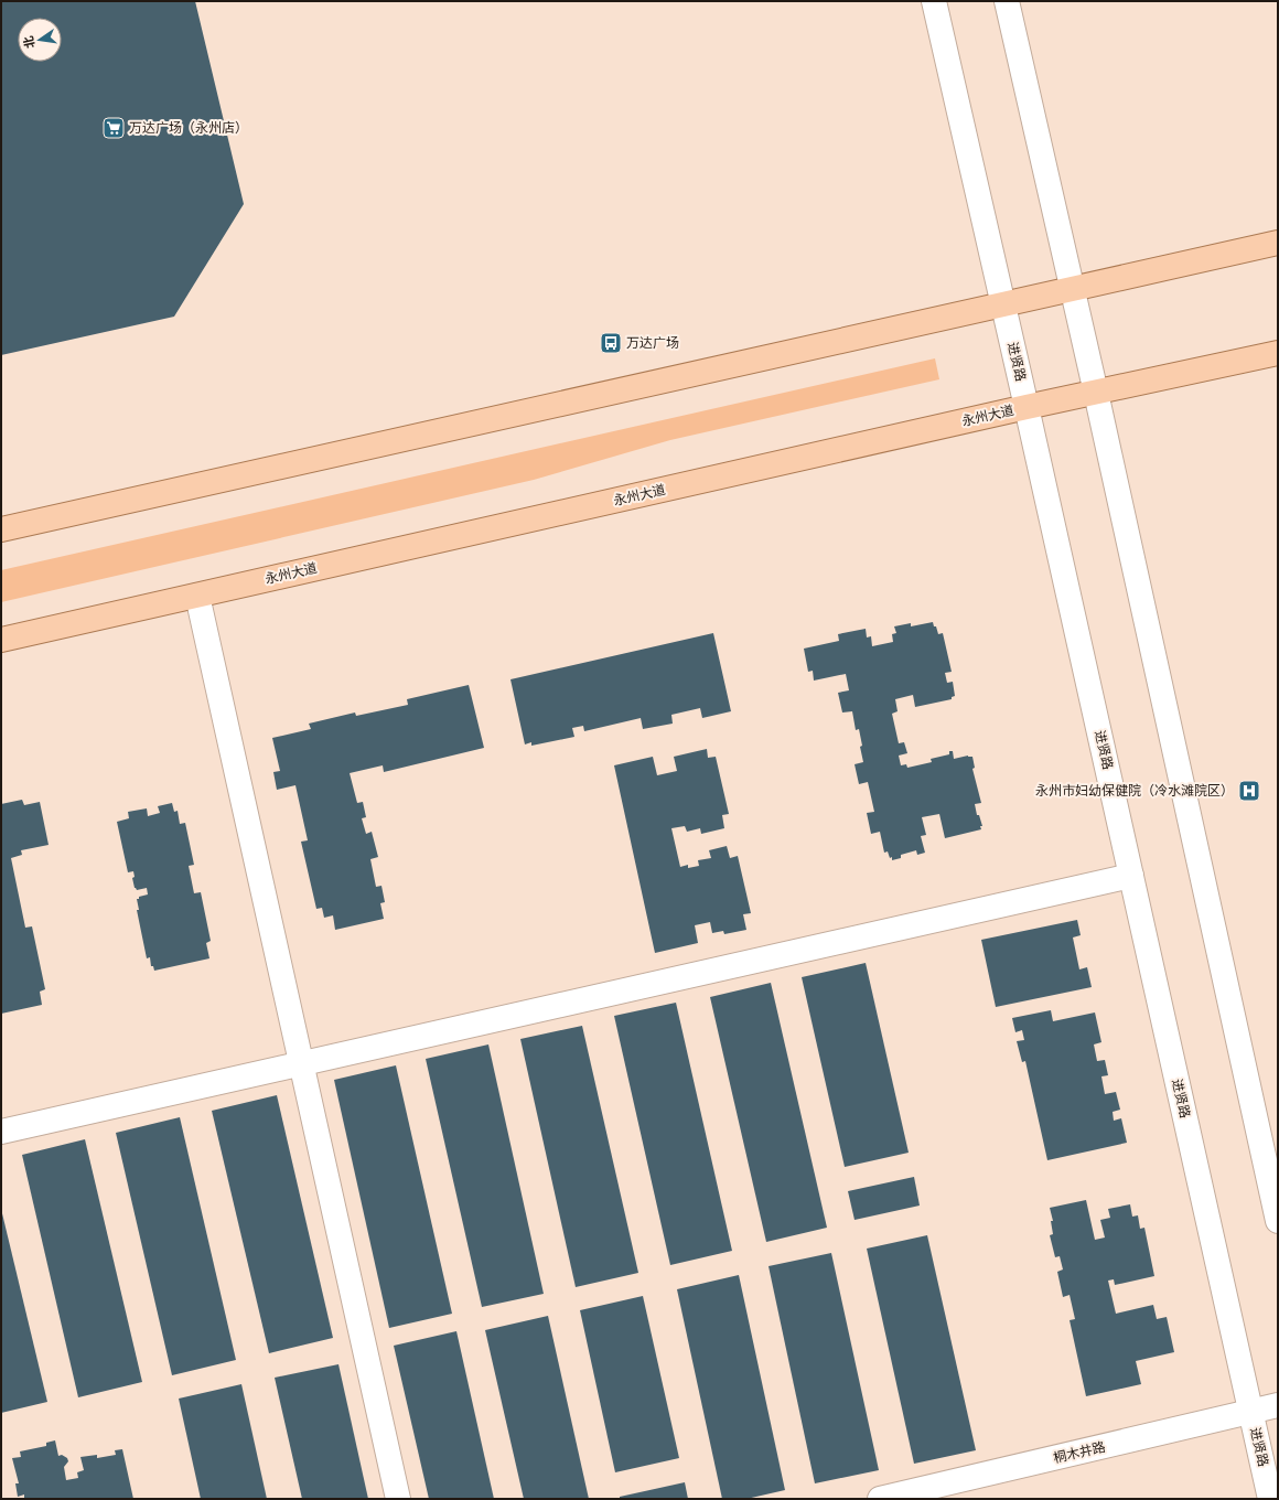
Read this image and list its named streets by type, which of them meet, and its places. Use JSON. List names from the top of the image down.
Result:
{
  "streets": {
    "main road": ["永州大道"],
    "street": ["进贤路", "桐木井路"]
  },
  "crossings": [
    ["进贤路", "永州大道"],
    ["进贤路", "桐木井路"]
  ],
  "places": {
    "supermarket": ["万达广场（永州店）"],
    "bus stop": ["万达广场"],
    "hospital": ["永州市妇幼保健院（冷水滩院区）"]
  },
  "north": "left"
}
